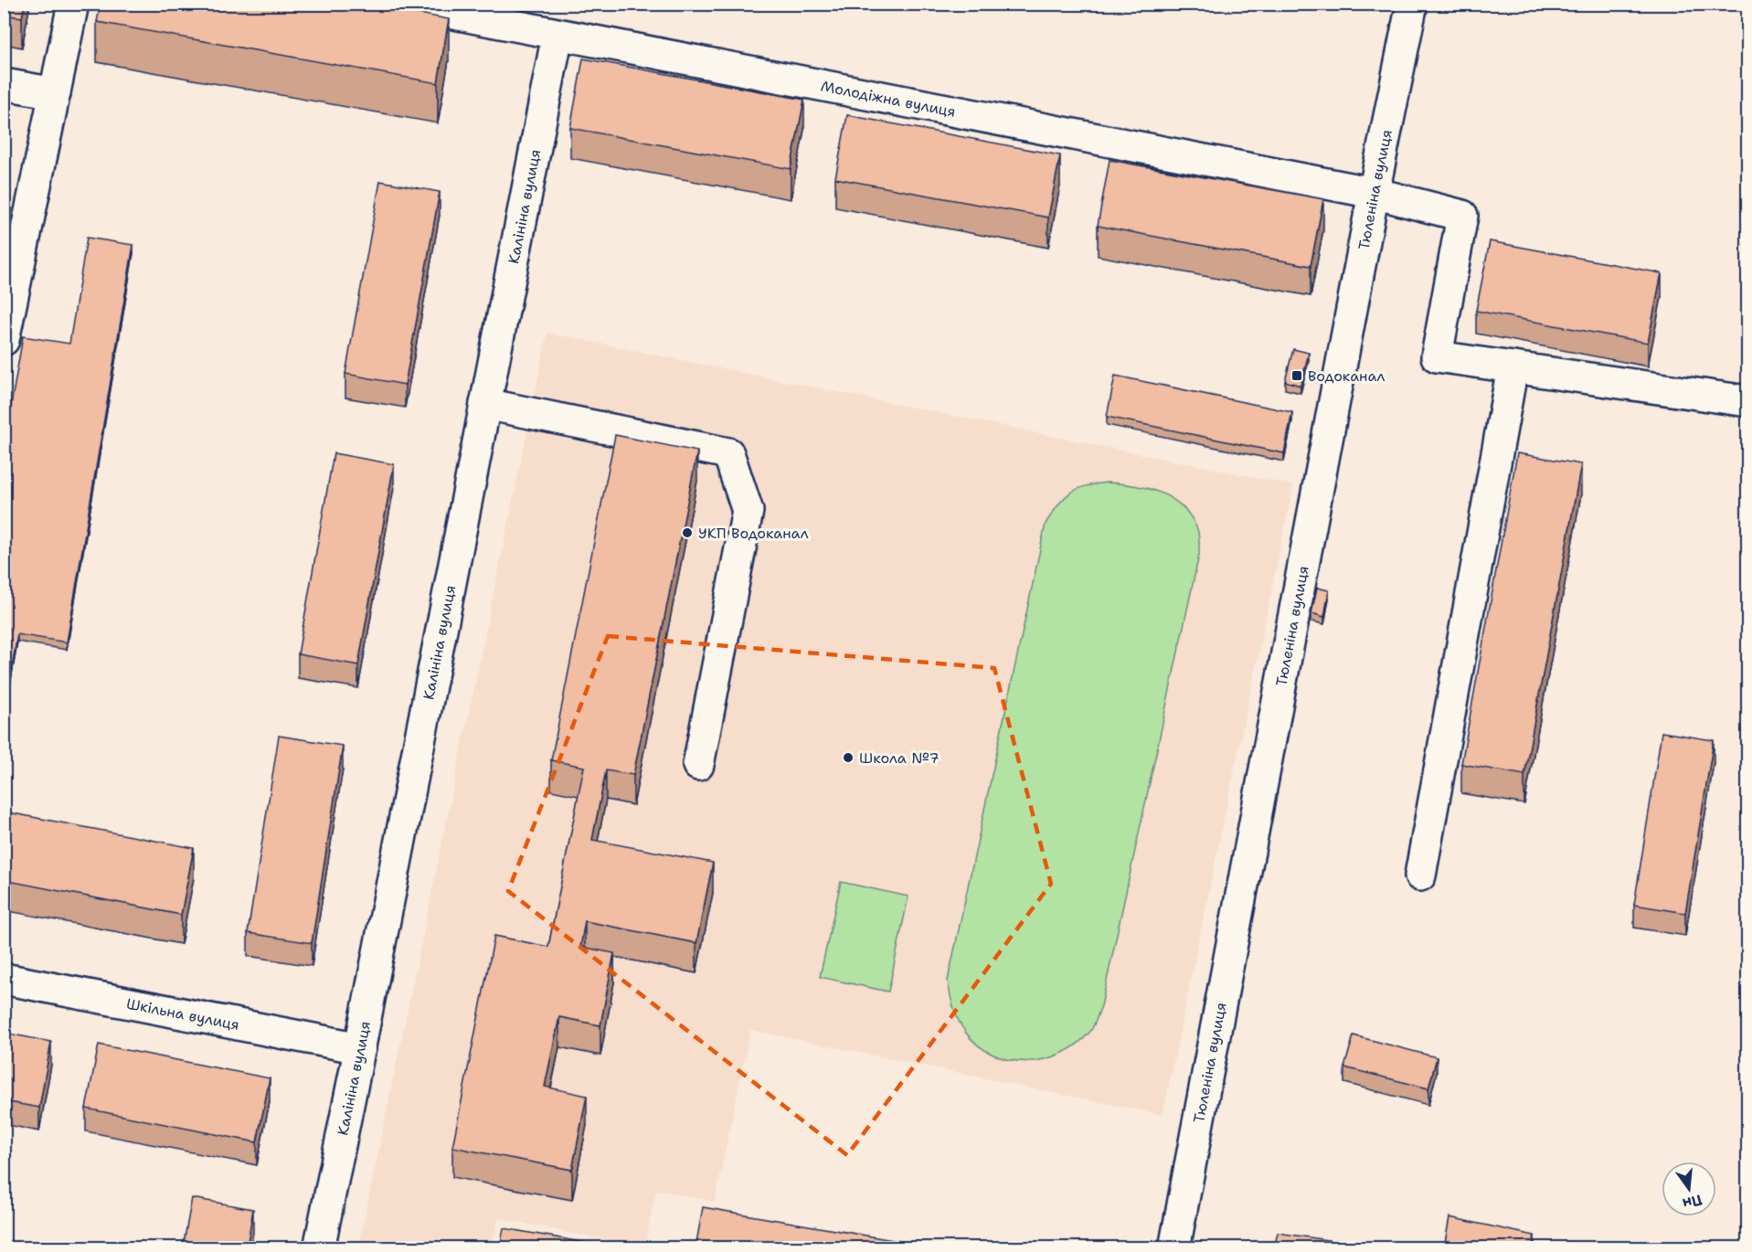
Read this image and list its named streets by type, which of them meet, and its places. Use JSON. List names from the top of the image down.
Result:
{
  "streets": {
    "street": [
      "Молодіжна вулиця",
      "Тюленіна вулиця",
      "Калініна вулиця",
      "Шкільна вулиця"
    ]
  },
  "crossings": [
    ["Молодіжна вулиця", "Тюленіна вулиця"],
    ["Молодіжна вулиця", "Калініна вулиця"],
    ["Калініна вулиця", "Шкільна вулиця"]
  ],
  "places": {
    "transit": ["Водоканал"],
    "other": ["УКП Водоканал", "Школа №7"]
  },
  "north": "bottom"
}
